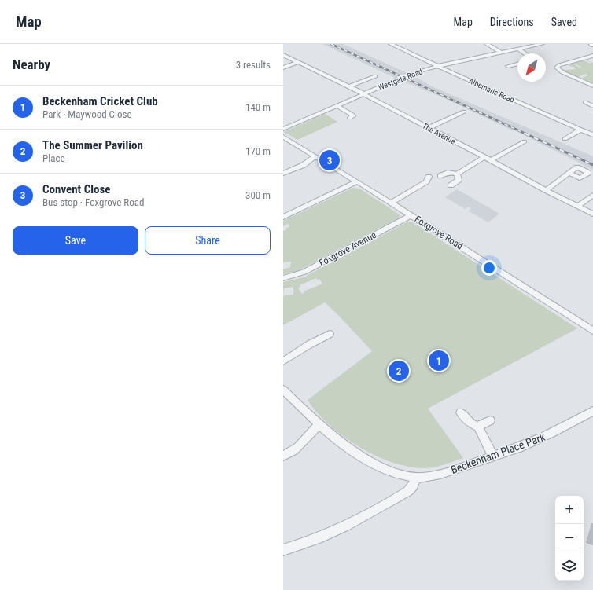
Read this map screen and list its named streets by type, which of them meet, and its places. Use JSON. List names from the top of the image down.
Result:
{
  "streets": {
    "street": [
      "Westgate Road",
      "Albemarle Road",
      "The Avenue",
      "Foxgrove Road",
      "Foxgrove Avenue",
      "Beckenham Place Park"
    ]
  },
  "crossings": [
    ["Westgate Road", "Albemarle Road"],
    ["Westgate Road", "The Avenue"],
    ["Foxgrove Road", "Foxgrove Avenue"]
  ],
  "north": "bottom left",
  "page": {
    "header": "Map",
    "nav": ["Map", "Directions", "Saved"],
    "heading": ["Nearby", "3 results"],
    "list": [
      {
        "mark": "1",
        "name": "Beckenham Cricket Club",
        "note": "Park · Maywood Close",
        "value": "140 m"
      },
      {
        "mark": "2",
        "name": "The Summer Pavilion",
        "note": "Place",
        "value": "170 m"
      },
      {
        "mark": "3",
        "name": "Convent Close",
        "note": "Bus stop · Foxgrove Road",
        "value": "300 m"
      }
    ],
    "pins": ["3", "1", "2"],
    "buttons": ["Save", "Share"],
    "map_buttons": ["+", "−"]
  }
}
